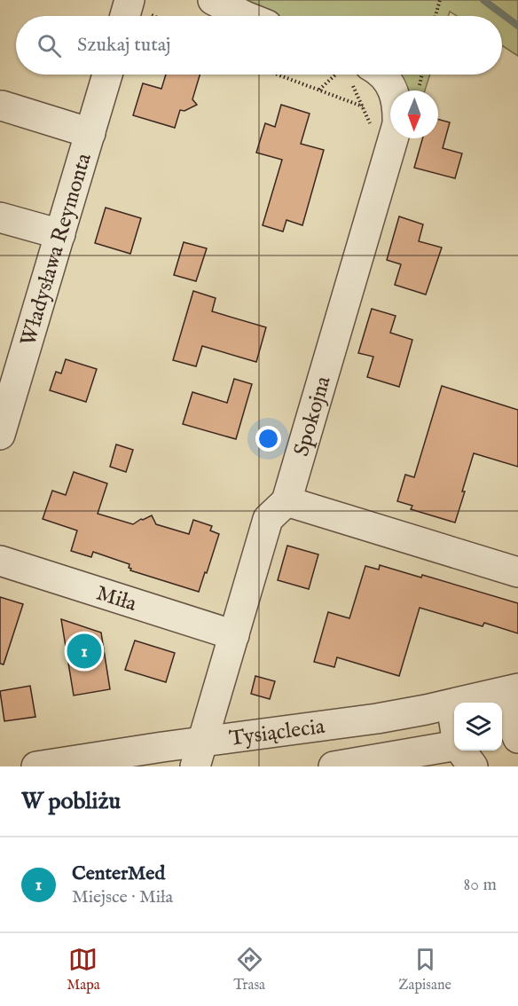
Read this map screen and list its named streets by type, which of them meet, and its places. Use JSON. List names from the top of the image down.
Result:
{
  "streets": {
    "street": [
      "Władysława Reymonta",
      "Spokojna",
      "Miła",
      "Tysiąclecia"
    ]
  },
  "crossings": [
    ["Spokojna", "Miła"],
    ["Spokojna", "Tysiąclecia"]
  ],
  "north": "bottom",
  "page": {
    "search": "Szukaj tutaj",
    "pins": "1",
    "heading": "W pobliżu",
    "list": [
      {
        "mark": "1",
        "name": "CenterMed",
        "note": "Miejsce · Miła",
        "value": "80 m"
      }
    ],
    "nav": ["Mapa", "Trasa", "Zapisane"]
  }
}
